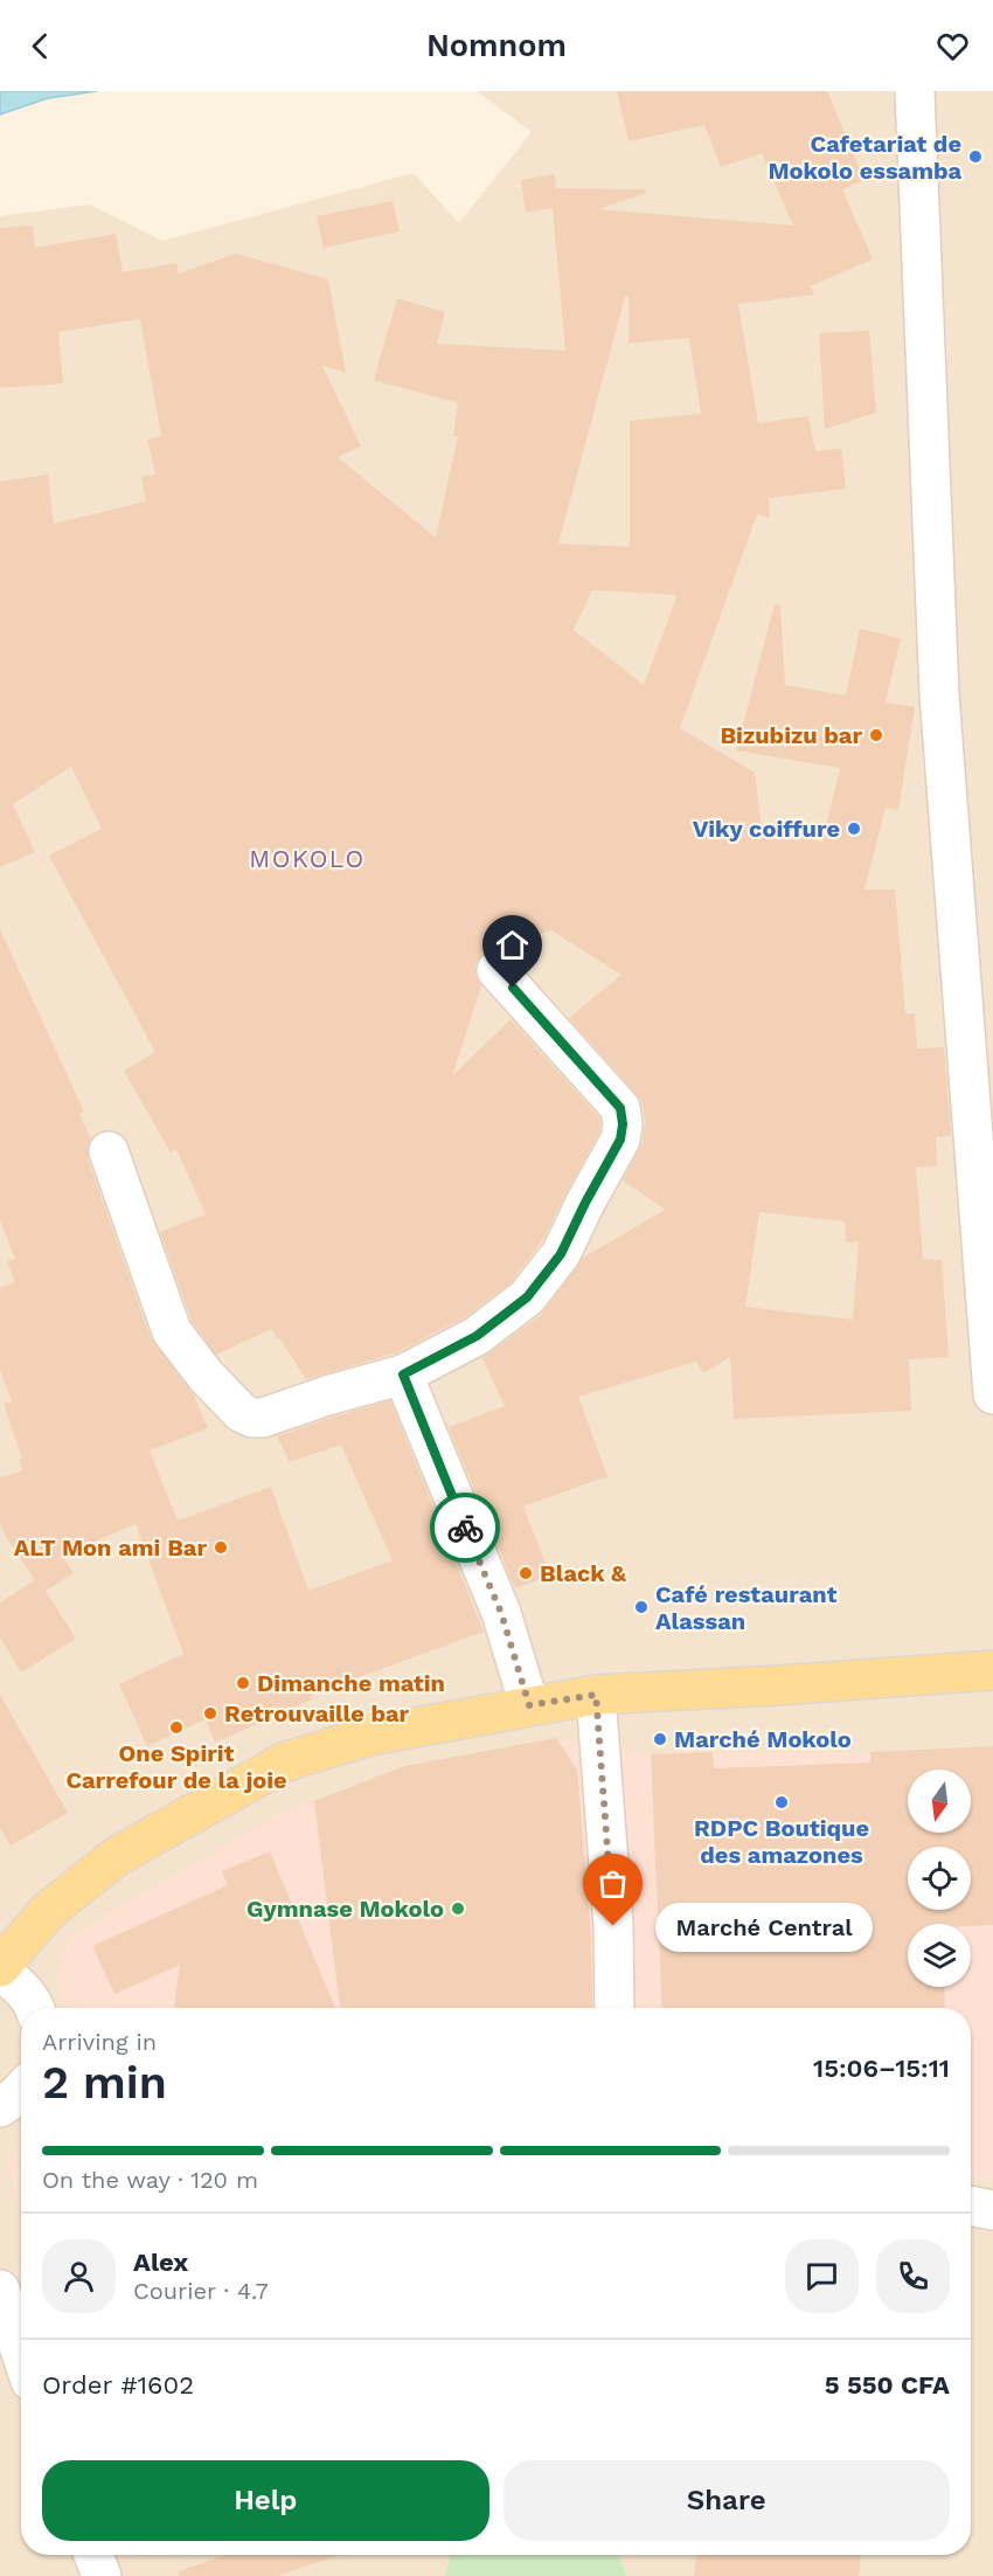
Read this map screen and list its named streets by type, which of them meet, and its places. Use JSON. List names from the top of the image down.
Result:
{
  "districts": ["MOKOLO"],
  "places": [
    "Cafetariat de Mokolo essamba",
    "Bizubizu bar",
    "Viky coiffure",
    "ALT Mon ami Bar",
    "Black &",
    "Café restaurant Alassan",
    "Dimanche matin",
    "Retrouvaille bar",
    "One Spirit Carrefour de la joie",
    "Marché Mokolo",
    "RDPC Boutique des amazones",
    "Gymnase Mokolo",
    "Marché Central"
  ],
  "north": "bottom",
  "page": {
    "header": "Nomnom",
    "bubble": "Marché Central",
    "heading": ["2 min", "Arriving in", "15:06–15:11"],
    "panel": [
      "Alex",
      "Courier · 4.7",
      "Order #1602",
      "5 550 CFA"
    ],
    "bar": "On the way · 120 m",
    "buttons": ["Help", "Share"]
  }
}
